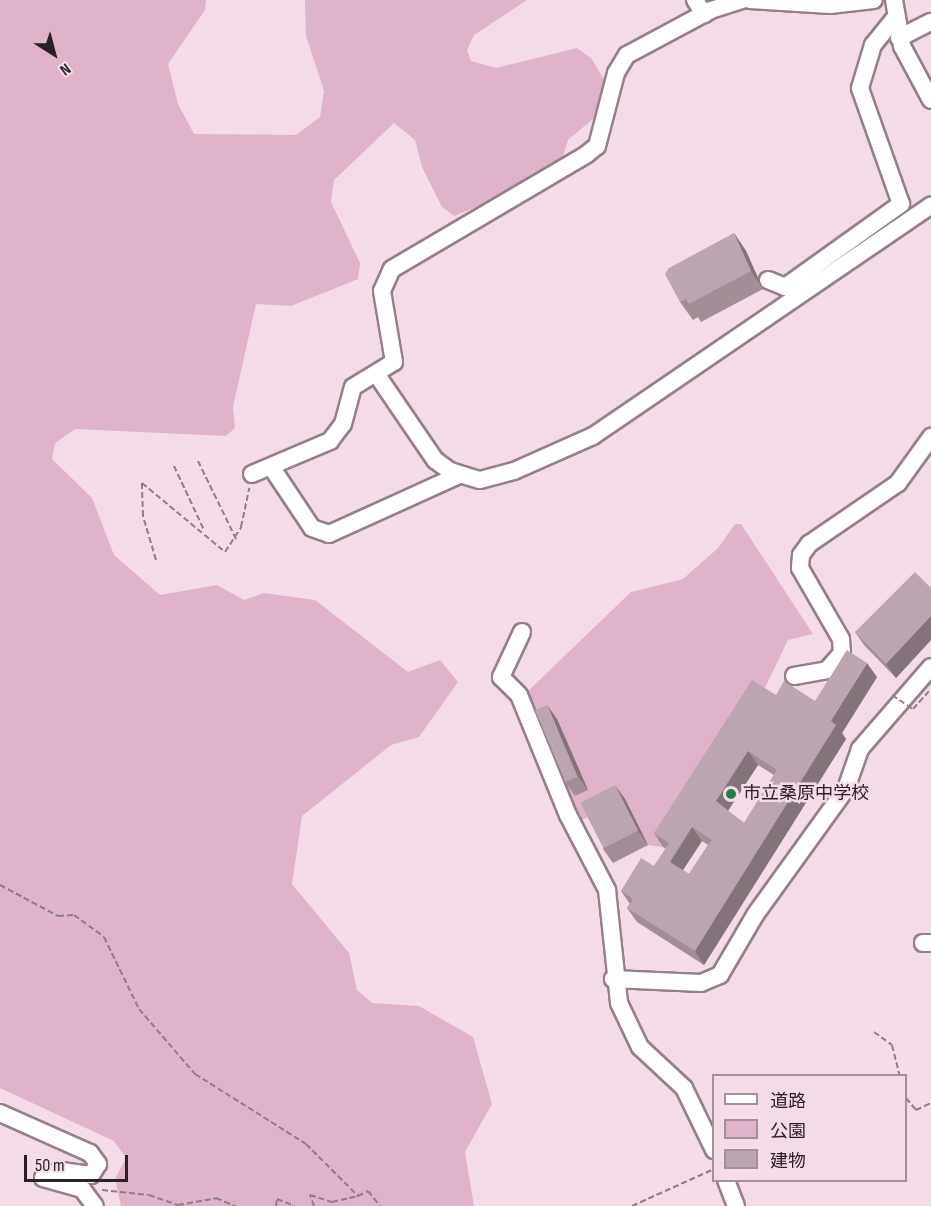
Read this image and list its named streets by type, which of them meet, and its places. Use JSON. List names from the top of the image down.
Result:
{
  "places": ["市立桑原中学校"],
  "legend": ["道路", "公園", "建物"],
  "scale_bar": "50 m",
  "north": "bottom right"
}
